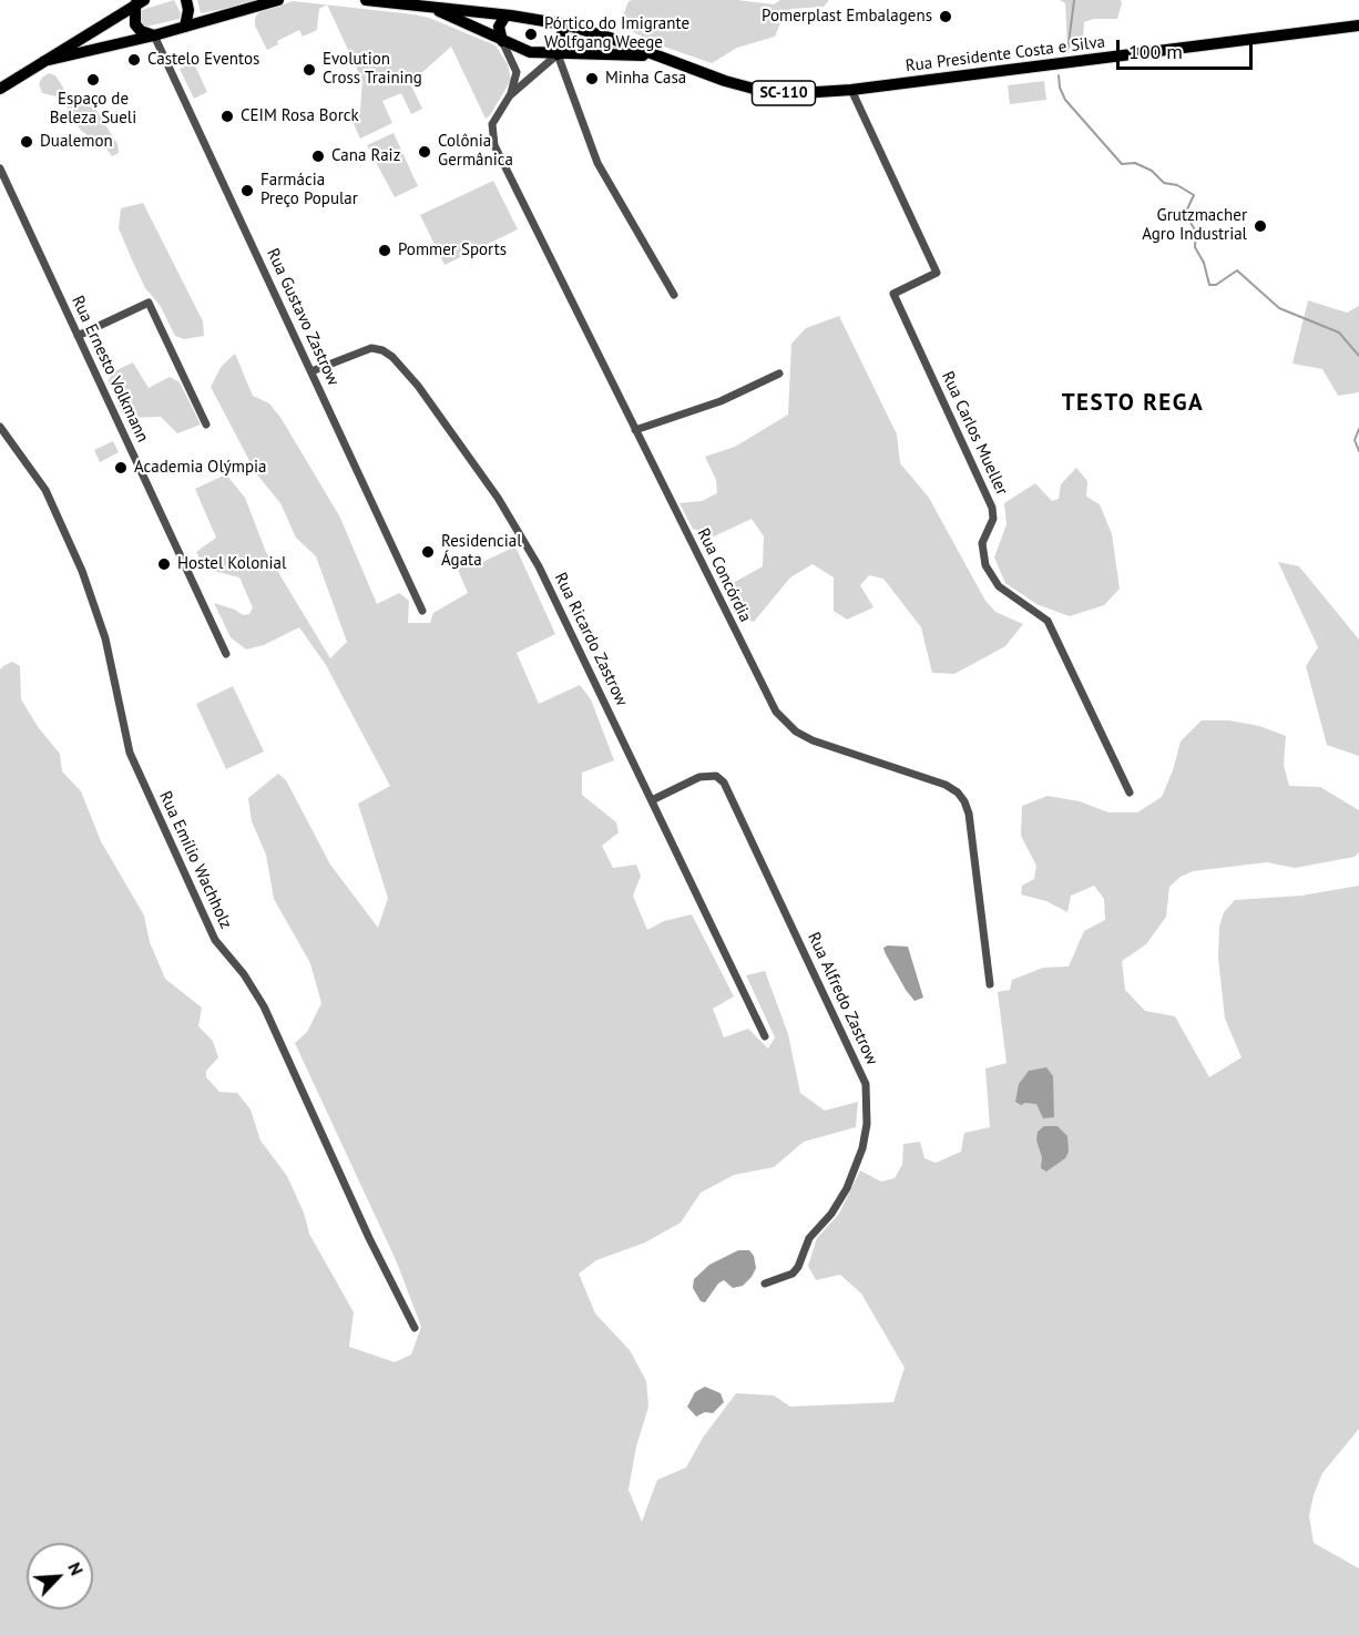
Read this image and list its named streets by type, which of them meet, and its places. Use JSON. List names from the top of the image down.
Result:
{
  "streets": {
    "main road": ["Rua Presidente Costa e Silva", "SC-110"],
    "street": [
      "Rua Gustavo Zastrow",
      "Rua Ernesto Volkmann",
      "Rua Carlos Mueller",
      "Rua Concórdia",
      "Rua Ricardo Zastrow",
      "Rua Emílio Wachholz",
      "Rua Alfredo Zastrow"
    ]
  },
  "crossings": [
    ["Rua Presidente Costa e Silva", "Rua Carlos Mueller"],
    ["Rua Presidente Costa e Silva", "Rua Concórdia"],
    ["Rua Gustavo Zastrow", "Rua Ricardo Zastrow"],
    ["Rua Ricardo Zastrow", "Rua Alfredo Zastrow"]
  ],
  "districts": ["TESTO REGA"],
  "places": [
    "Pomerplast Embalagens",
    "Pórtico do Imigrante Wolfgang Weege",
    "Castelo Eventos",
    "Evolution Cross Training",
    "Minha Casa",
    "Espaço de Beleza Sueli",
    "CEIM Rosa Borck",
    "Dualemon",
    "Colônia Germânica",
    "Cana Raiz",
    "Farmácia Preço Popular",
    "Grutzmacher Agro Industrial",
    "Pommer Sports",
    "Academia Olýmpia",
    "Residencial Ágata",
    "Hostel Kolonial"
  ],
  "scale_bar": "100 m",
  "north": "top right"
}
